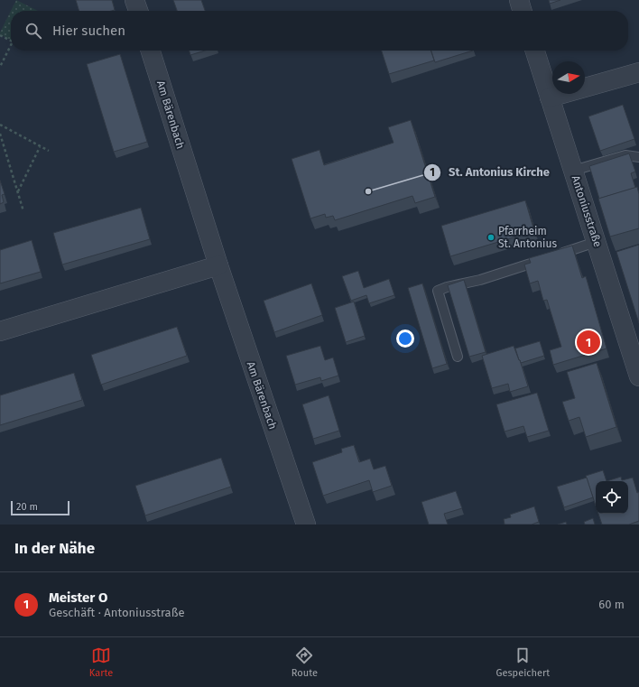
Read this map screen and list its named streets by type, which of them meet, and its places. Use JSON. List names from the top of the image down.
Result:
{
  "streets": {
    "street": ["Am Bärenbach", "Antoniusstraße"]
  },
  "places": ["St. Antonius Kirche", "Pfarrheim St. Antonius"],
  "scale_bar": "20 m",
  "north": "right",
  "page": {
    "search": "Hier suchen",
    "pins": "1",
    "scale": "20 m",
    "heading": "In der Nähe",
    "list": [
      {
        "mark": "1",
        "name": "Meister O",
        "note": "Geschäft · Antoniusstraße",
        "value": "60 m"
      }
    ],
    "nav": ["Karte", "Route", "Gespeichert"]
  }
}
